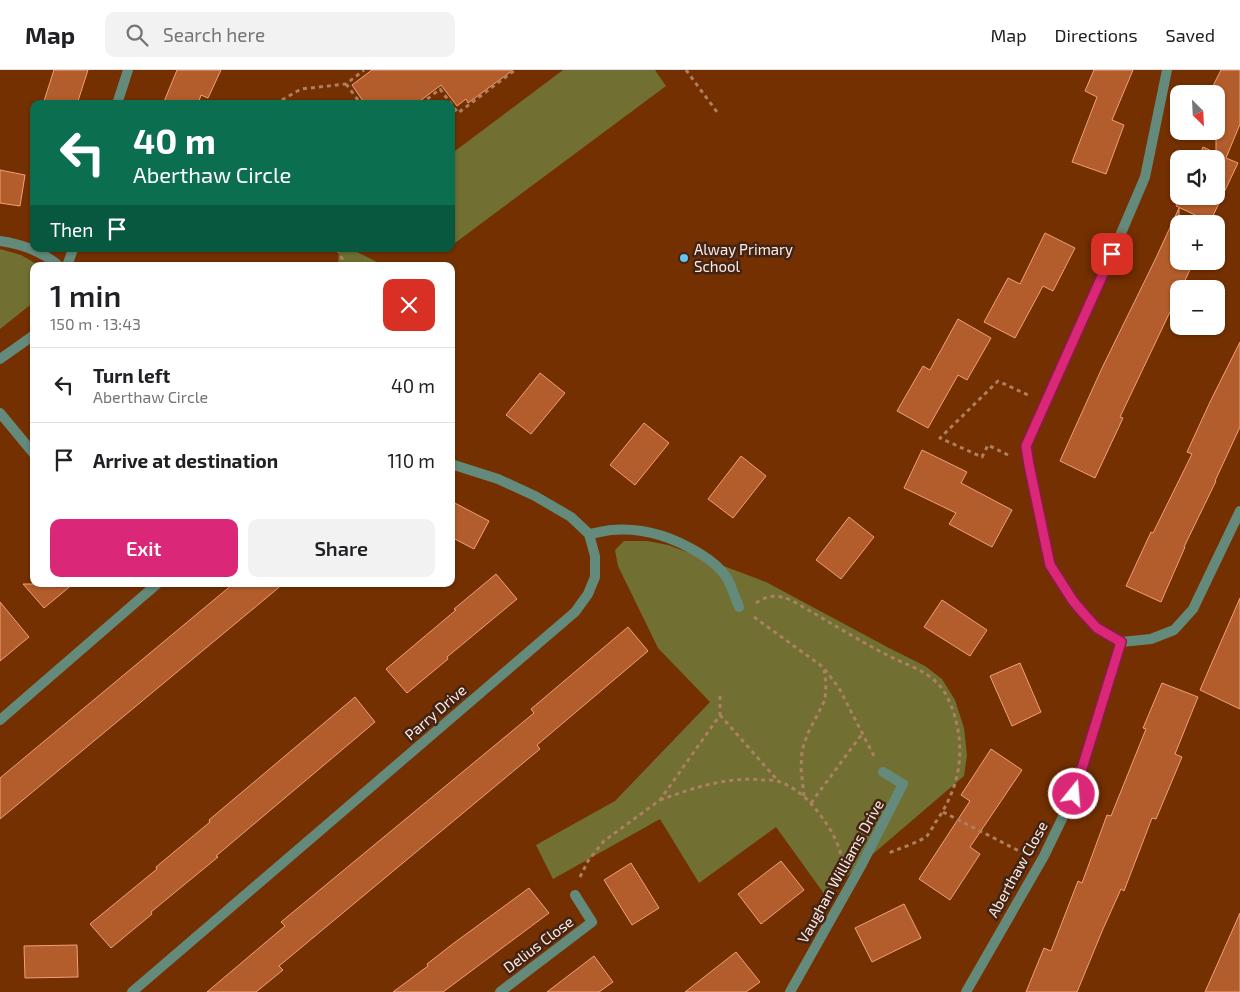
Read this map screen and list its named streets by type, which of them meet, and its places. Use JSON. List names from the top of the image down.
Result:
{
  "streets": {
    "street": [
      "Parry Drive",
      "Aberthaw Close",
      "Vaughan Williams Drive",
      "Delius Close"
    ]
  },
  "places": ["Alway Primary School"],
  "north": "bottom right",
  "page": {
    "header": "Map",
    "search": "Search here",
    "nav": ["Map", "Directions", "Saved"],
    "map_buttons": ["+", "−"],
    "turn": ["40 m", "Aberthaw Circle"],
    "then": "Then",
    "heading": ["1 min", "150 m · 13:43"],
    "list": [
      {
        "name": "Turn left",
        "note": "Aberthaw Circle",
        "value": "40 m"
      },
      {
        "name": "Arrive at destination",
        "value": "110 m"
      }
    ],
    "buttons": ["Exit", "Share"]
  }
}
